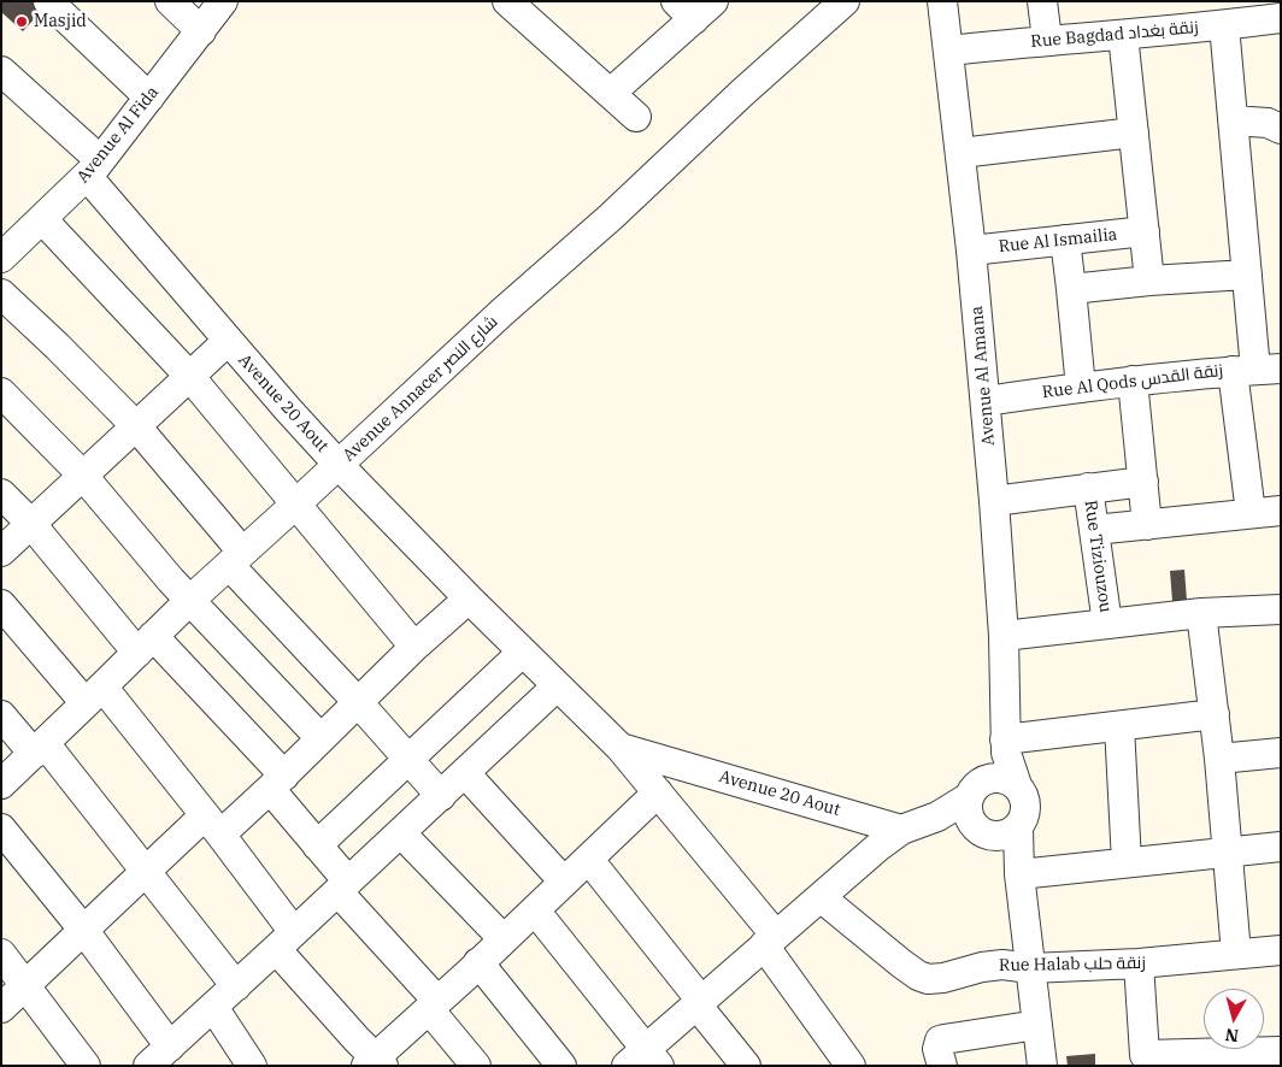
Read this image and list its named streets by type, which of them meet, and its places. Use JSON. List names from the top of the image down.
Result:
{
  "streets": {
    "street": [
      "Rue Bagdad زنقة بغداد",
      "Avenue Al Fida",
      "Rue Al Ismailia",
      "Avenue Al Amana",
      "Rue Al Qods زنقة القدس",
      "Avenue Annacer شارع النصر",
      "Avenue 20 Aout",
      "Rue Tiziouzou",
      "Rue Halab زنقة حلب"
    ]
  },
  "crossings": [
    ["Rue Bagdad زنقة بغداد", "Avenue Al Amana"],
    ["Avenue Al Fida", "Avenue 20 Aout"],
    ["Rue Al Ismailia", "Avenue Al Amana"],
    ["Avenue Al Amana", "Rue Al Qods زنقة القدس"],
    ["Avenue Al Amana", "Rue Halab زنقة حلب"],
    ["Avenue Annacer شارع النصر", "Avenue 20 Aout"]
  ],
  "places": ["Masjid"],
  "north": "bottom"
}
